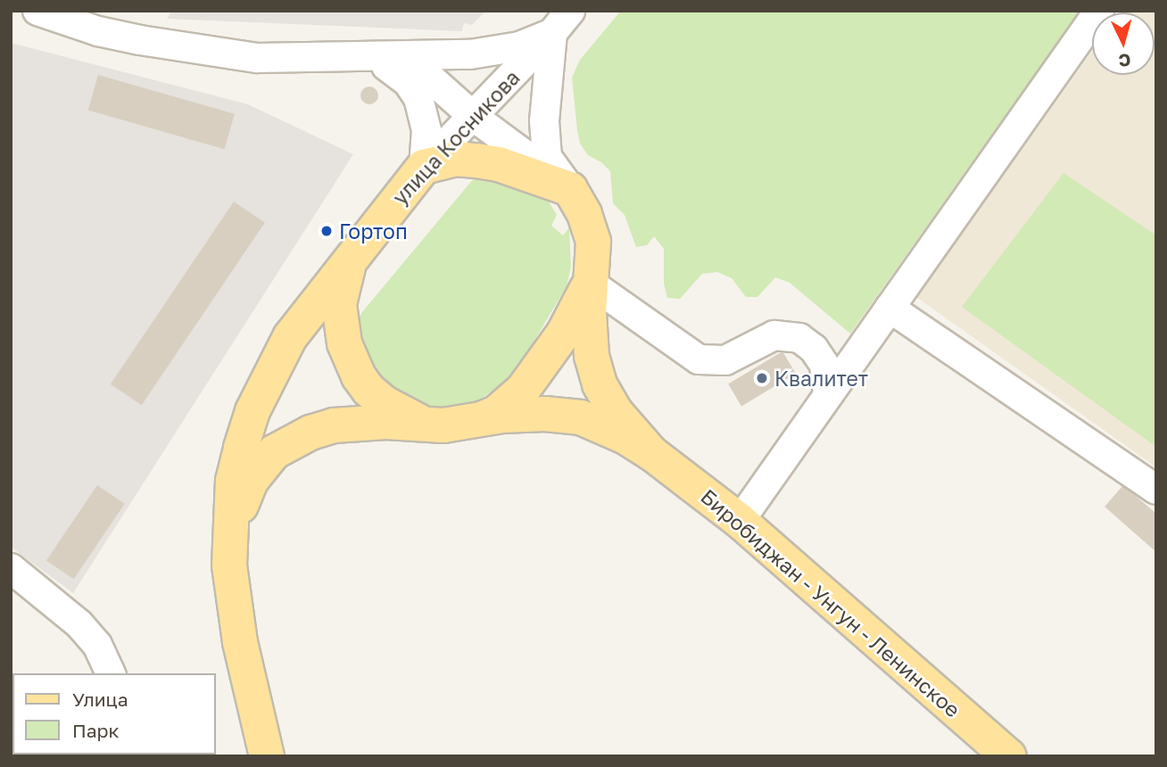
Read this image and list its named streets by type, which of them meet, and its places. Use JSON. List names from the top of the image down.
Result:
{
  "streets": {
    "main road": ["улица Косникова", "Биробиджан - Унгун - Ленинское"]
  },
  "places": ["Гортоп", "Квалитет"],
  "legend": ["Улица", "Парк"],
  "north": "bottom"
}
